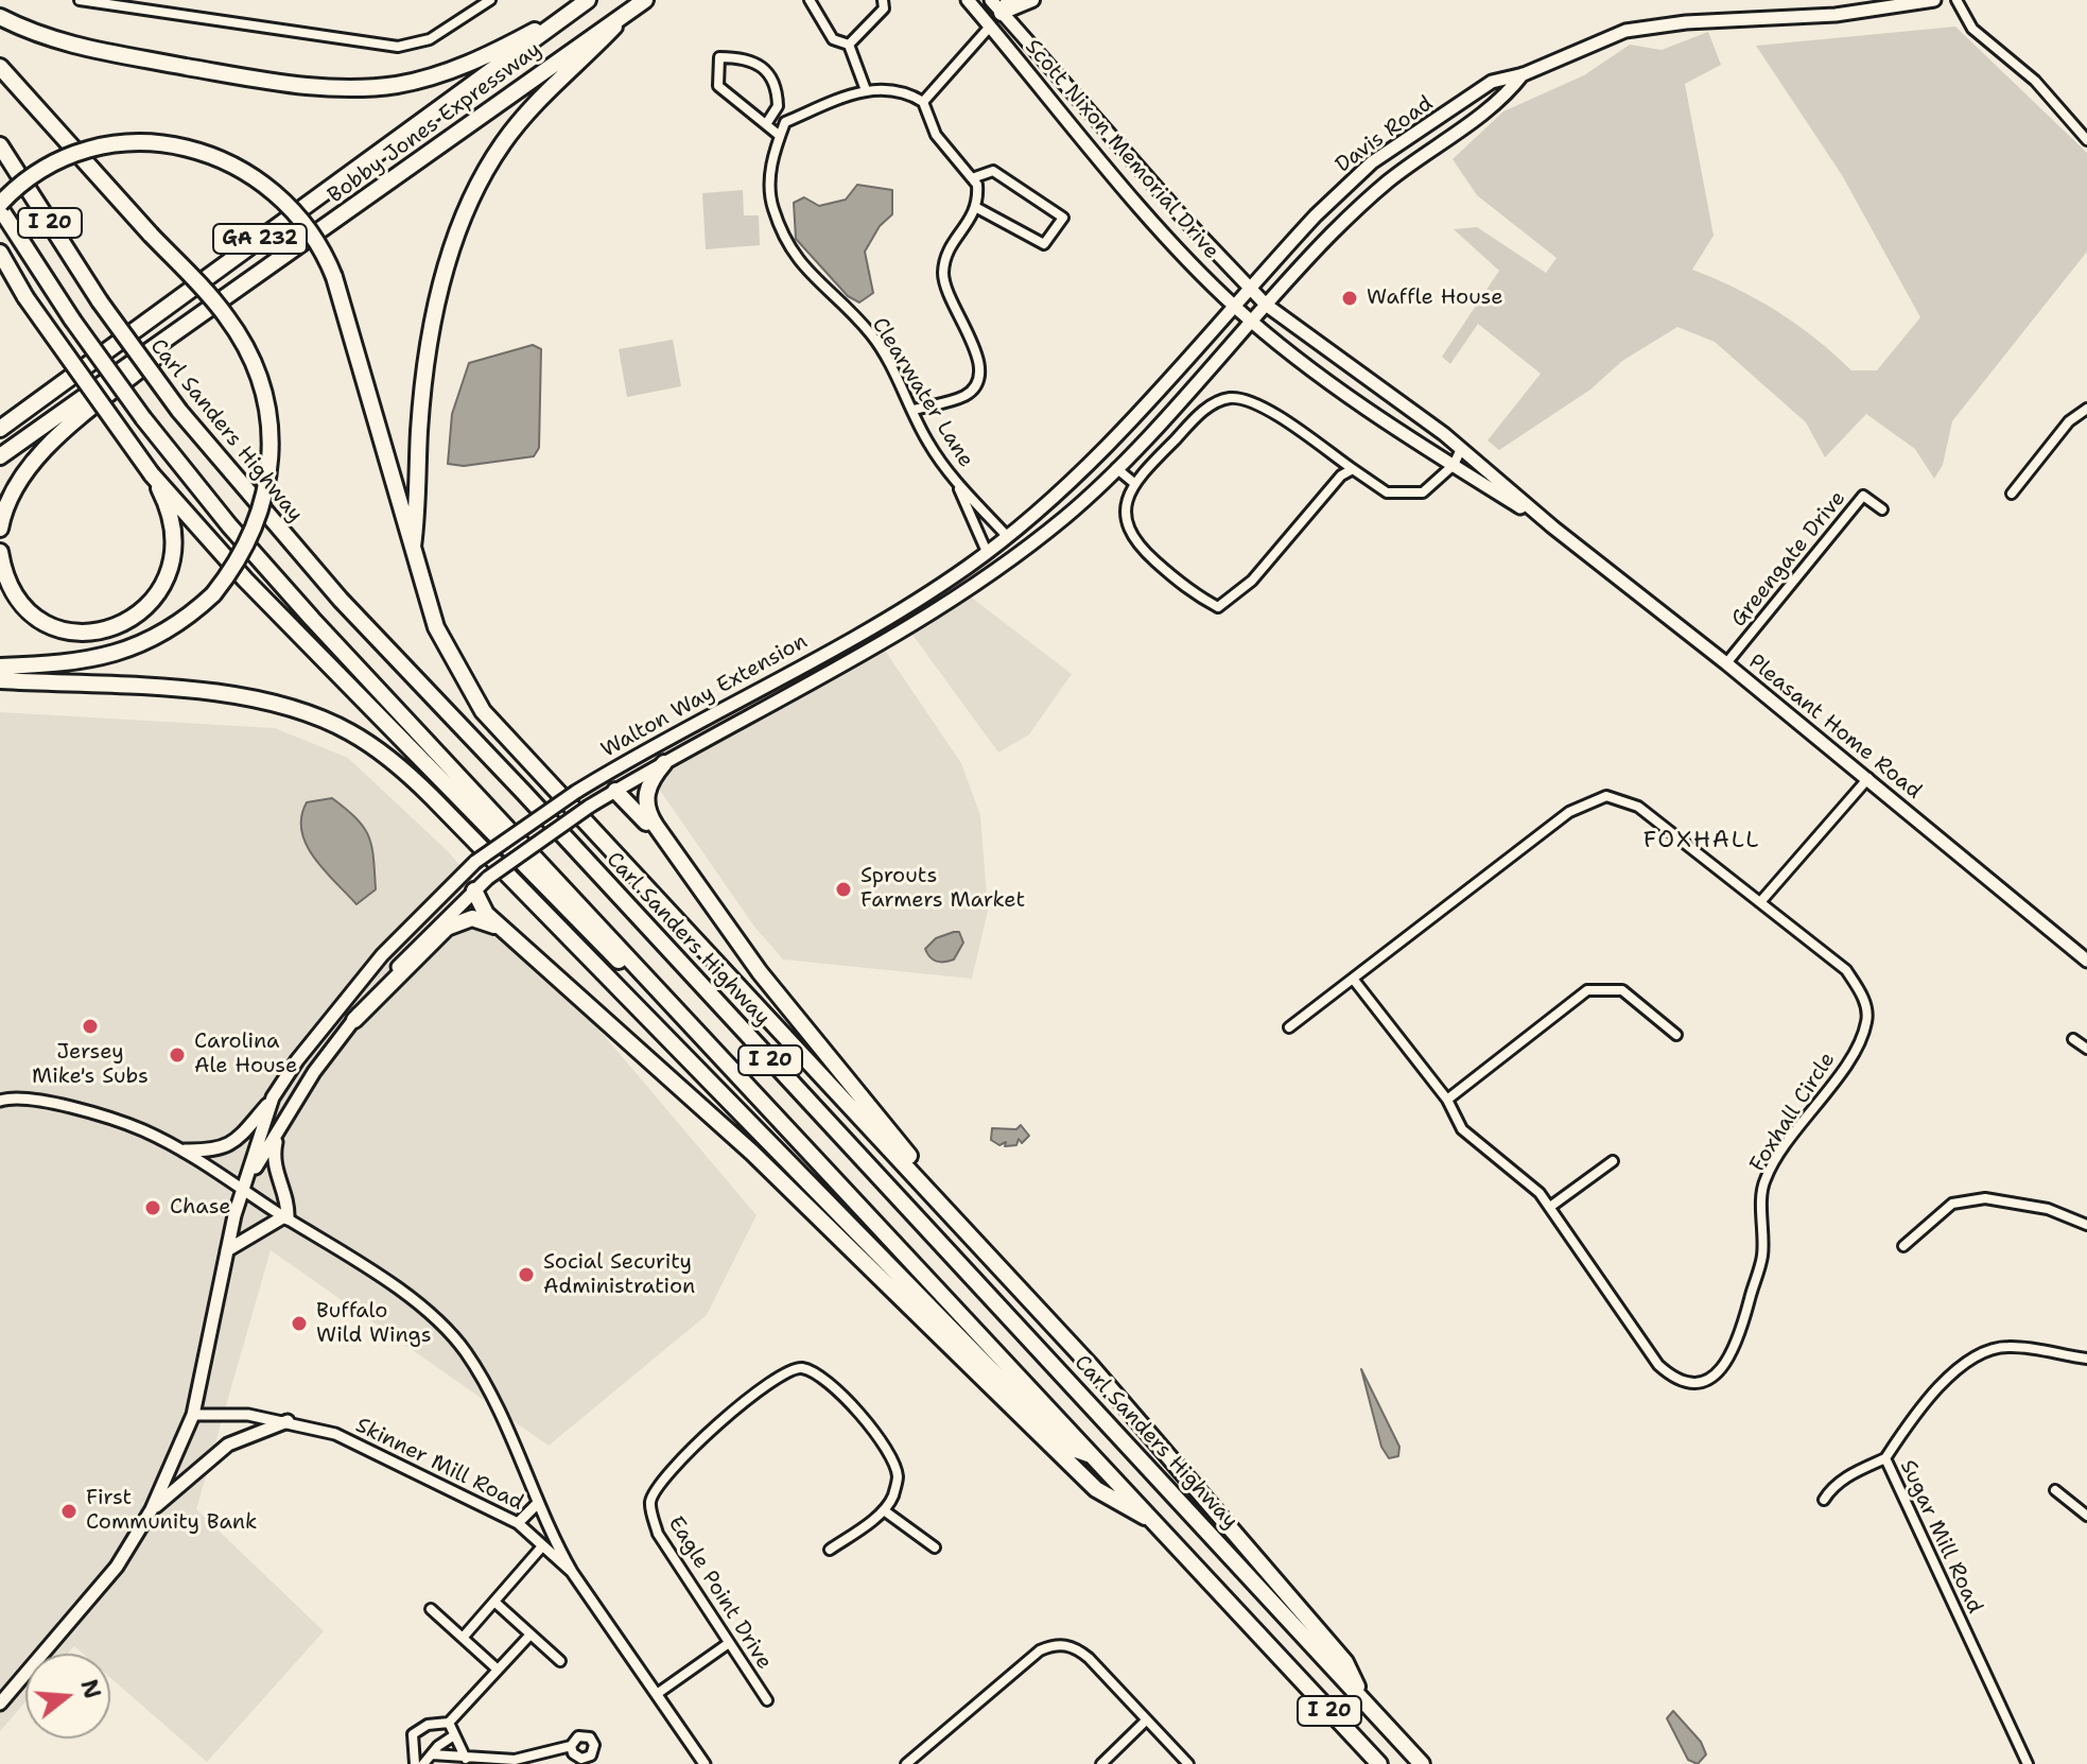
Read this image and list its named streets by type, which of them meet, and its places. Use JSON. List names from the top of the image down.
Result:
{
  "streets": {
    "highway": [
      "Bobby Jones Expressway",
      "I 20",
      "GA 232",
      "Carl Sanders Highway"
    ],
    "main road": [
      "Davis Road",
      "Scott Nixon Memorial Drive",
      "Walton Way Extension",
      "Pleasant Home Road"
    ],
    "street": [
      "Clearwater Lane",
      "Greengate Drive",
      "Foxhall Circle",
      "Skinner Mill Road",
      "Sugar Mill Road",
      "Eagle Point Drive"
    ]
  },
  "crossings": [
    ["Davis Road", "Scott Nixon Memorial Drive"],
    ["Davis Road", "Walton Way Extension"],
    ["Davis Road", "Pleasant Home Road"],
    ["Scott Nixon Memorial Drive", "Walton Way Extension"],
    ["Scott Nixon Memorial Drive", "Pleasant Home Road"],
    ["Clearwater Lane", "Walton Way Extension"],
    ["Greengate Drive", "Pleasant Home Road"],
    ["Walton Way Extension", "Pleasant Home Road"],
    ["Walton Way Extension", "Skinner Mill Road"]
  ],
  "districts": ["FOXHALL"],
  "places": [
    "Waffle House",
    "Sprouts Farmers Market",
    "Jersey Mike's Subs",
    "Carolina Ale House",
    "Chase",
    "Social Security Administration",
    "Buffalo Wild Wings",
    "First Community Bank"
  ],
  "north": "right"
}
